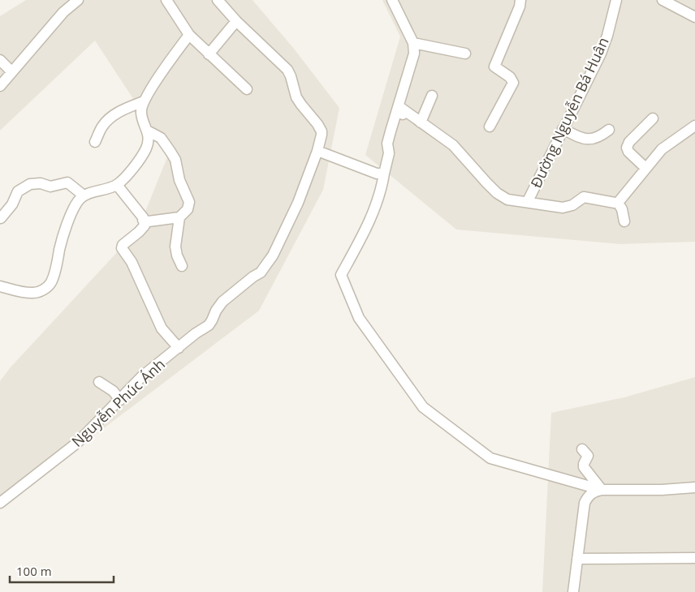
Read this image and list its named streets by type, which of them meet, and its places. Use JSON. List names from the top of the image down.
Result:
{
  "streets": {
    "street": ["Đường Nguyễn Bá Huân", "Nguyễn Phúc Ánh"]
  },
  "scale_bar": "100 m"
}
